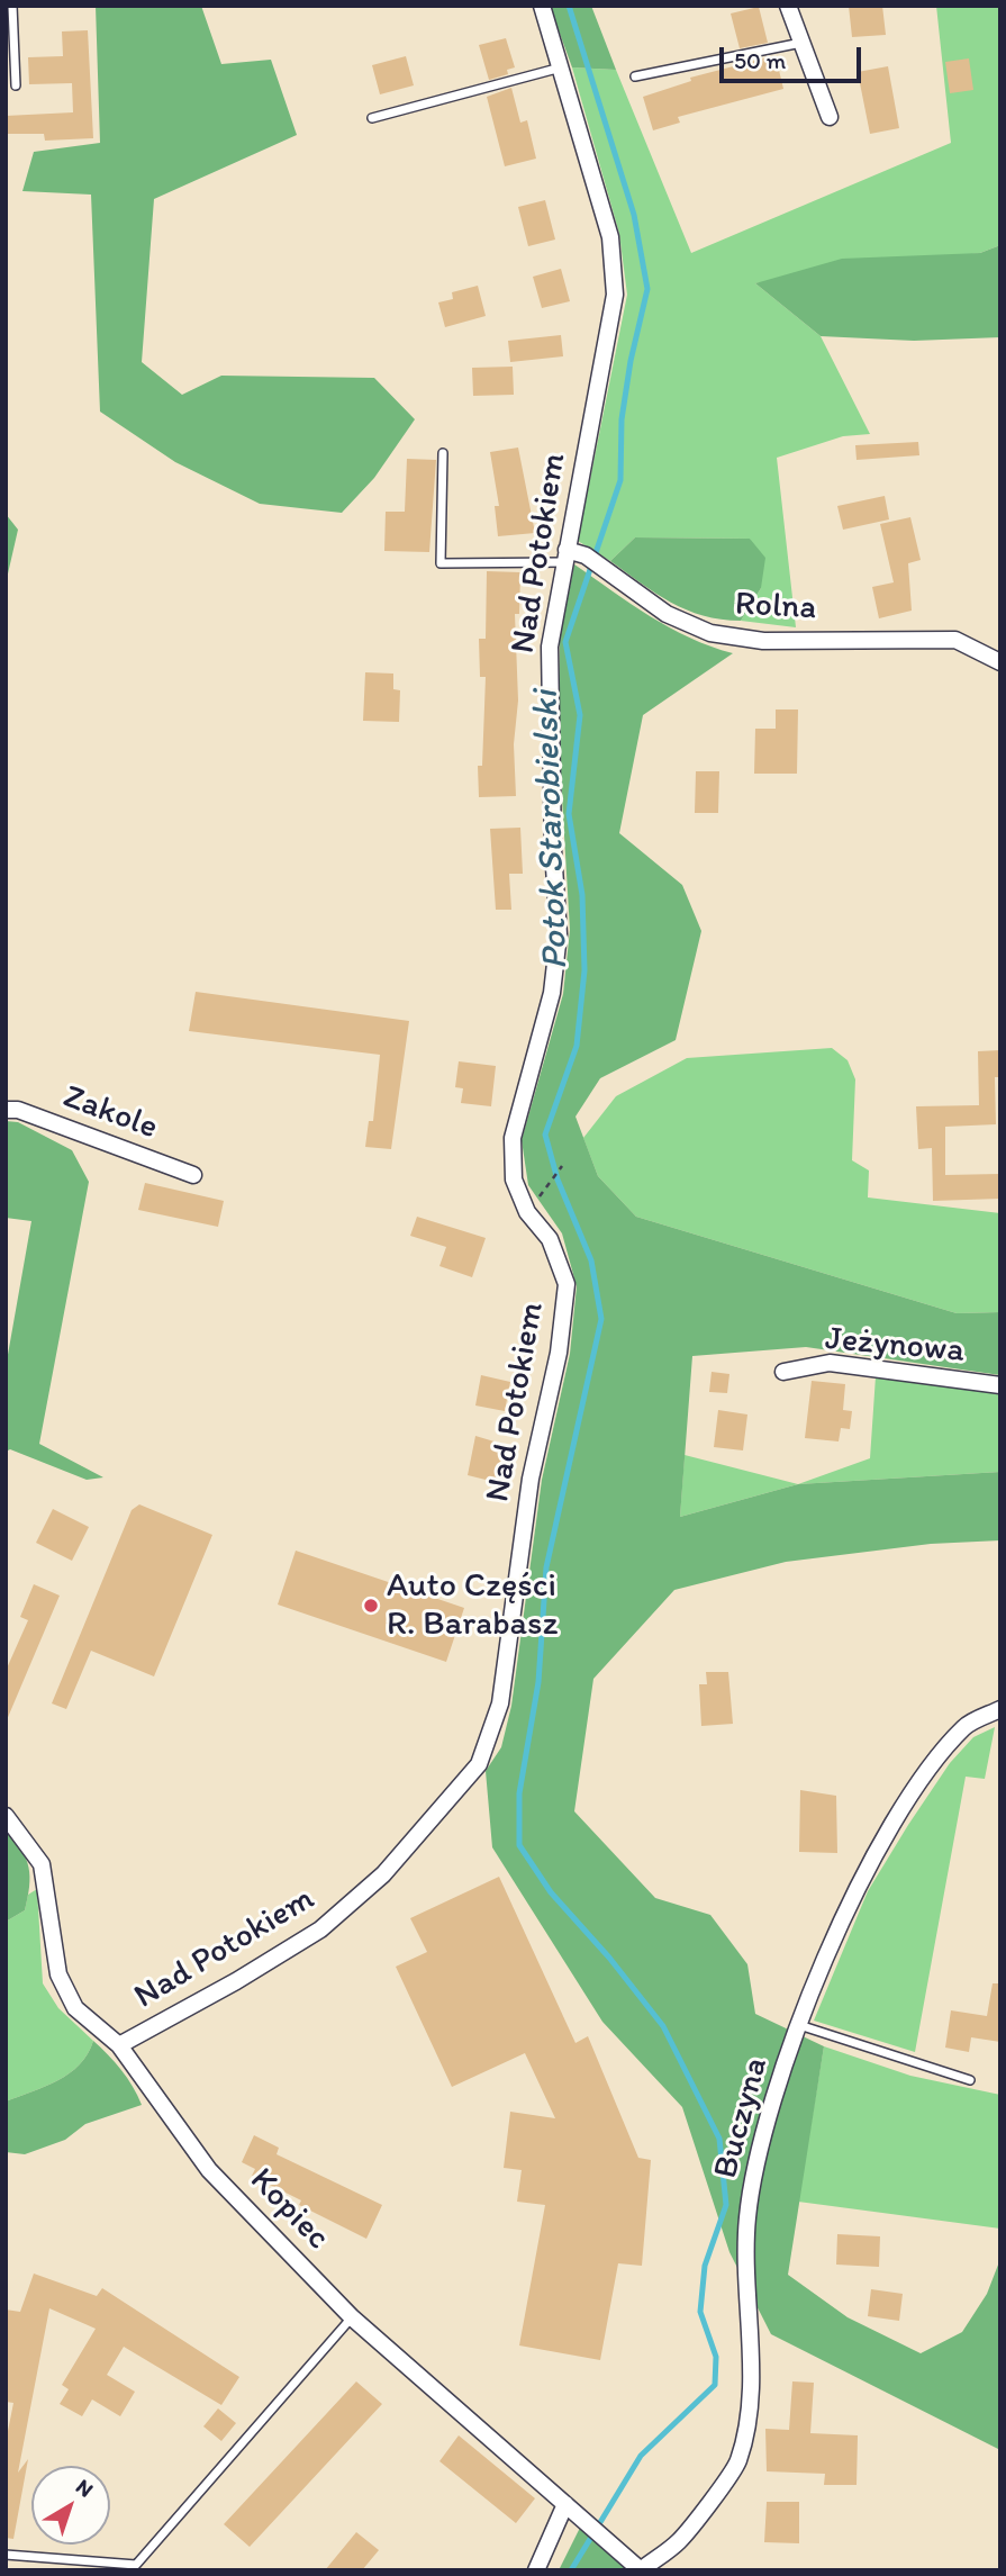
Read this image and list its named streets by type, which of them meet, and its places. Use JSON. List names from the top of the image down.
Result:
{
  "streets": {
    "street": [
      "Nad Potokiem",
      "Rolna",
      "Zakole",
      "Jeżynowa",
      "Buczyna",
      "Kopiec"
    ]
  },
  "crossings": [
    ["Nad Potokiem", "Rolna"],
    ["Nad Potokiem", "Kopiec"],
    ["Buczyna", "Kopiec"]
  ],
  "water": ["Potok Starobielski"],
  "places": ["Auto Części R. Barabasz"],
  "scale_bar": "50 m",
  "north": "top right"
}
